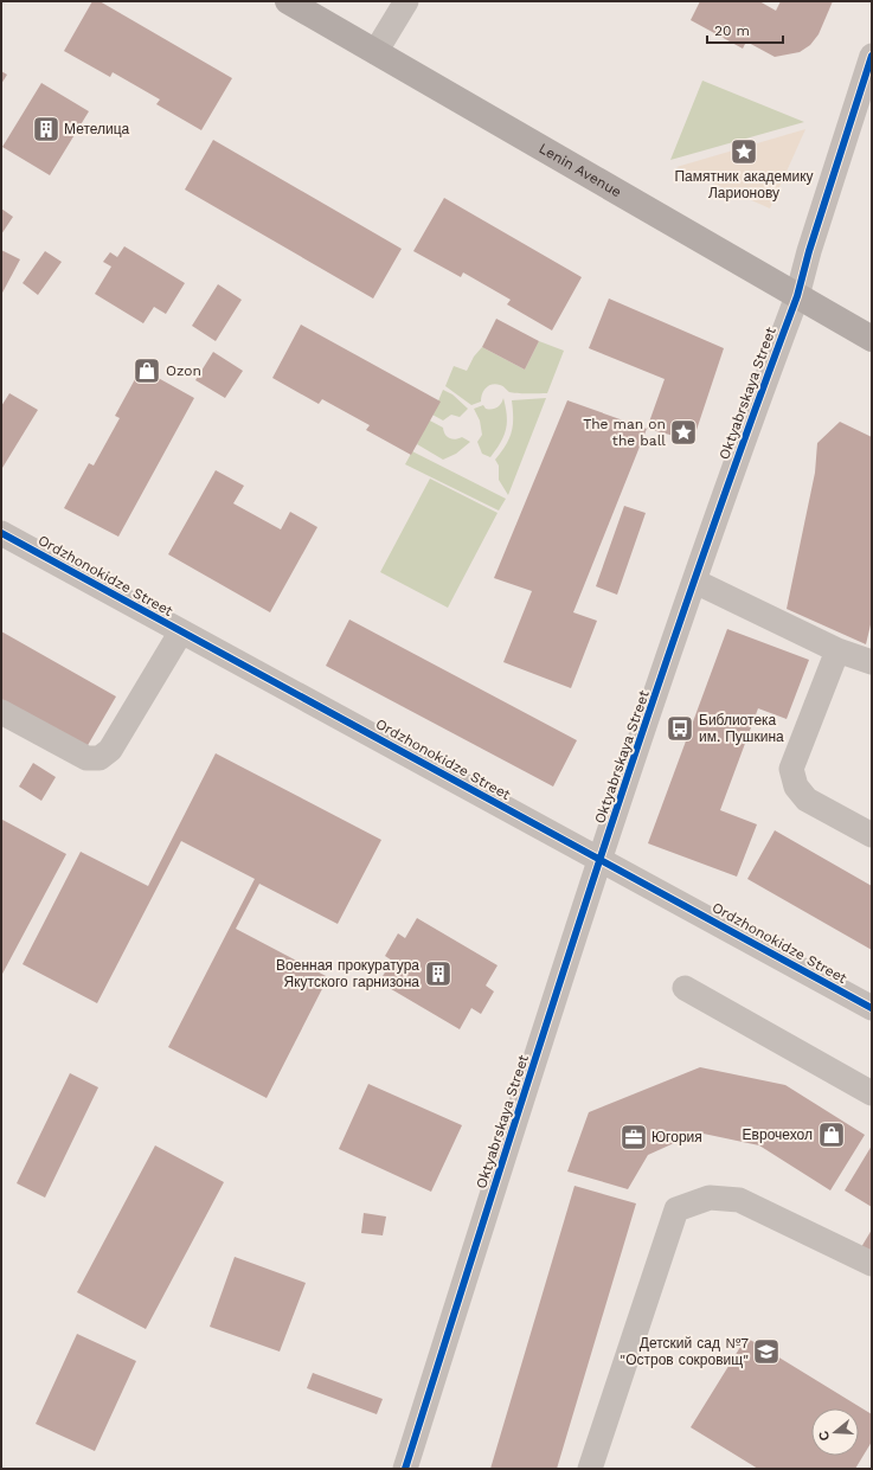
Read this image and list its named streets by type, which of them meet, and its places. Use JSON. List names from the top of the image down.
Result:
{
  "streets": {
    "main road": ["Lenin Avenue"],
    "street": ["Oktyabrskaya Street", "Ordzhonokidze Street"]
  },
  "crossings": [
    ["Lenin Avenue", "Oktyabrskaya Street"],
    ["Oktyabrskaya Street", "Ordzhonokidze Street"]
  ],
  "places": {
    "building": ["Метелица", "Военная прокуратура Якутского гарнизона"],
    "place": ["Памятник академику Ларионову", "The man on the ball"],
    "shop": ["Ozon", "Еврочехол"],
    "bus stop": ["Библиотека им. Пушкина"],
    "office": ["Югория"],
    "school or university": ["Детский сад №7 \"Остров сокровищ\""]
  },
  "scale_bar": "20 m",
  "north": "left"
}
